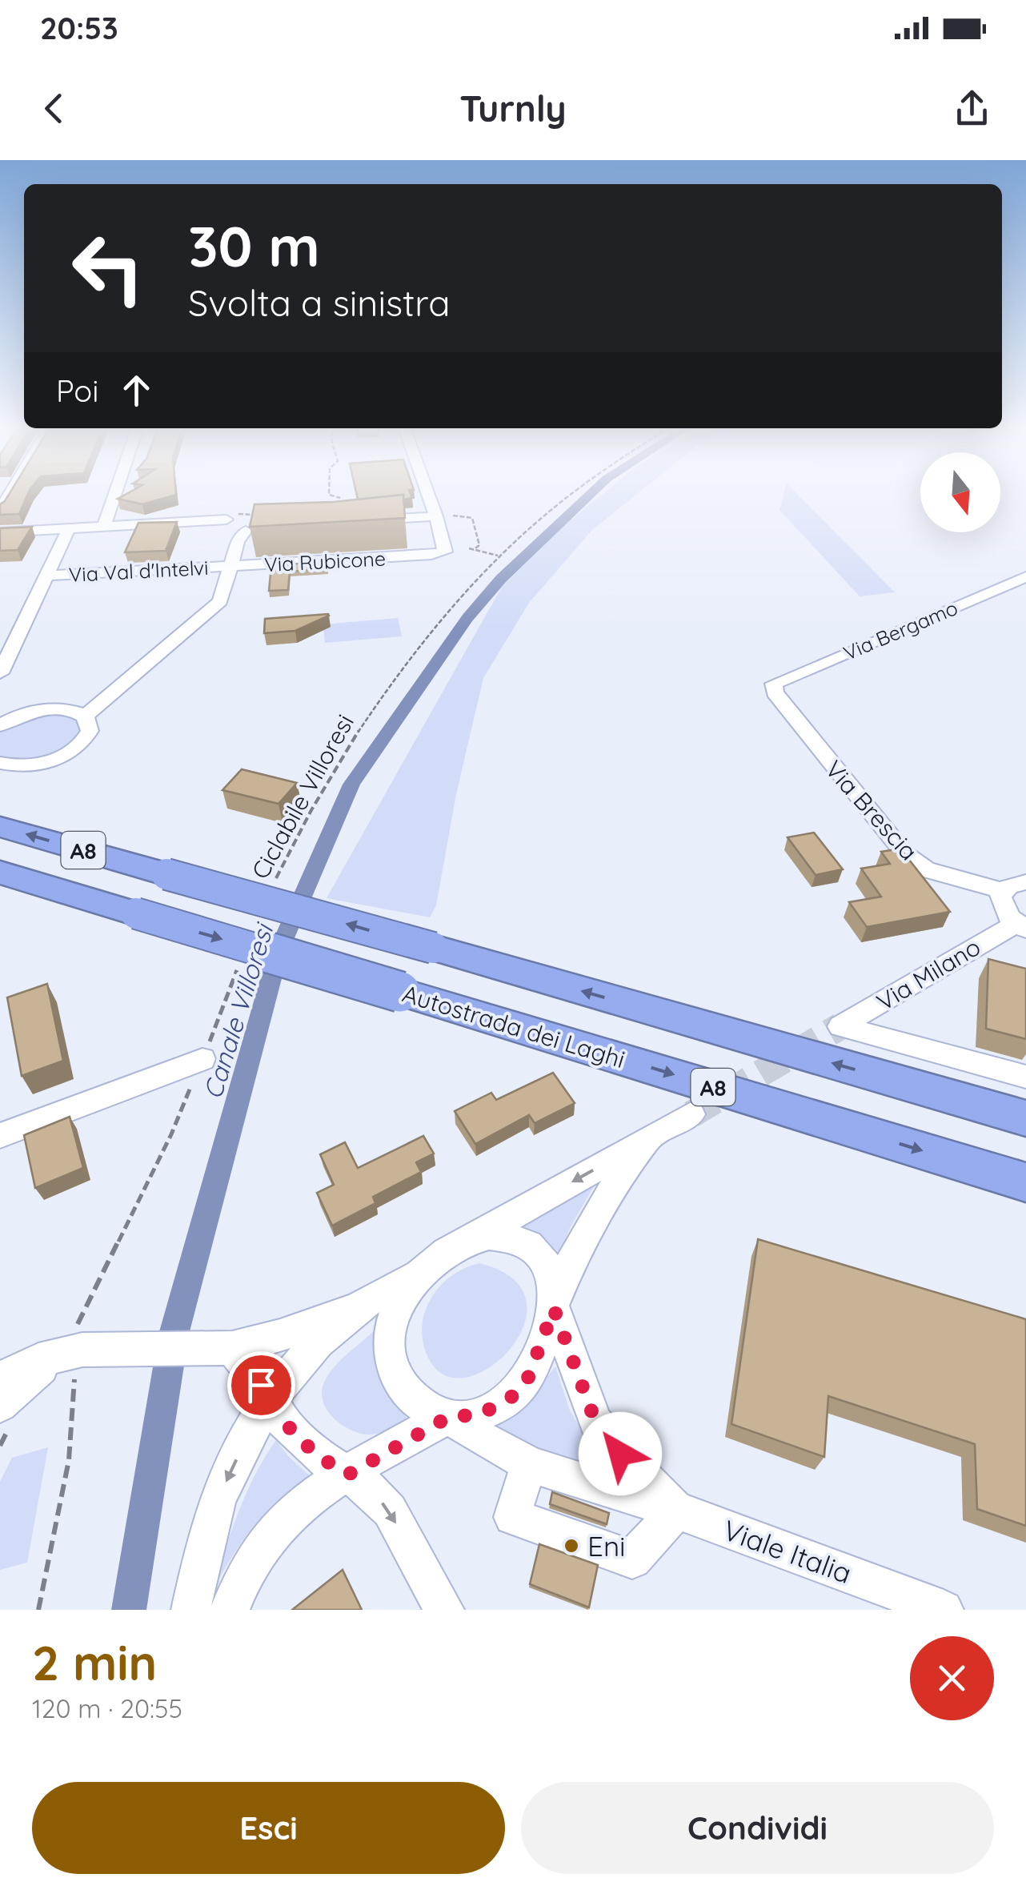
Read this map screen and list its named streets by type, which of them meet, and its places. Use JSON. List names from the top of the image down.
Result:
{
  "streets": {
    "highway": ["A8", "Autostrada dei Laghi"],
    "street": [
      "Via Rubicone",
      "Via Val d'Intelvi",
      "Via Bergamo",
      "Via Brescia",
      "Via Milano",
      "Viale Italia"
    ],
    "path": ["Ciclabile Villoresi"]
  },
  "crossings": [
    ["Via Rubicone", "Via Val d'Intelvi"],
    ["Via Bergamo", "Via Brescia"]
  ],
  "water": ["Canale Villoresi"],
  "places": ["Eni"],
  "north": "bottom",
  "page": {
    "status": "20:53",
    "header": "Turnly",
    "turn": ["30 m", "Svolta a sinistra"],
    "then": "Poi",
    "heading": ["2 min", "120 m · 20:55"],
    "buttons": ["Esci", "Condividi"]
  }
}
